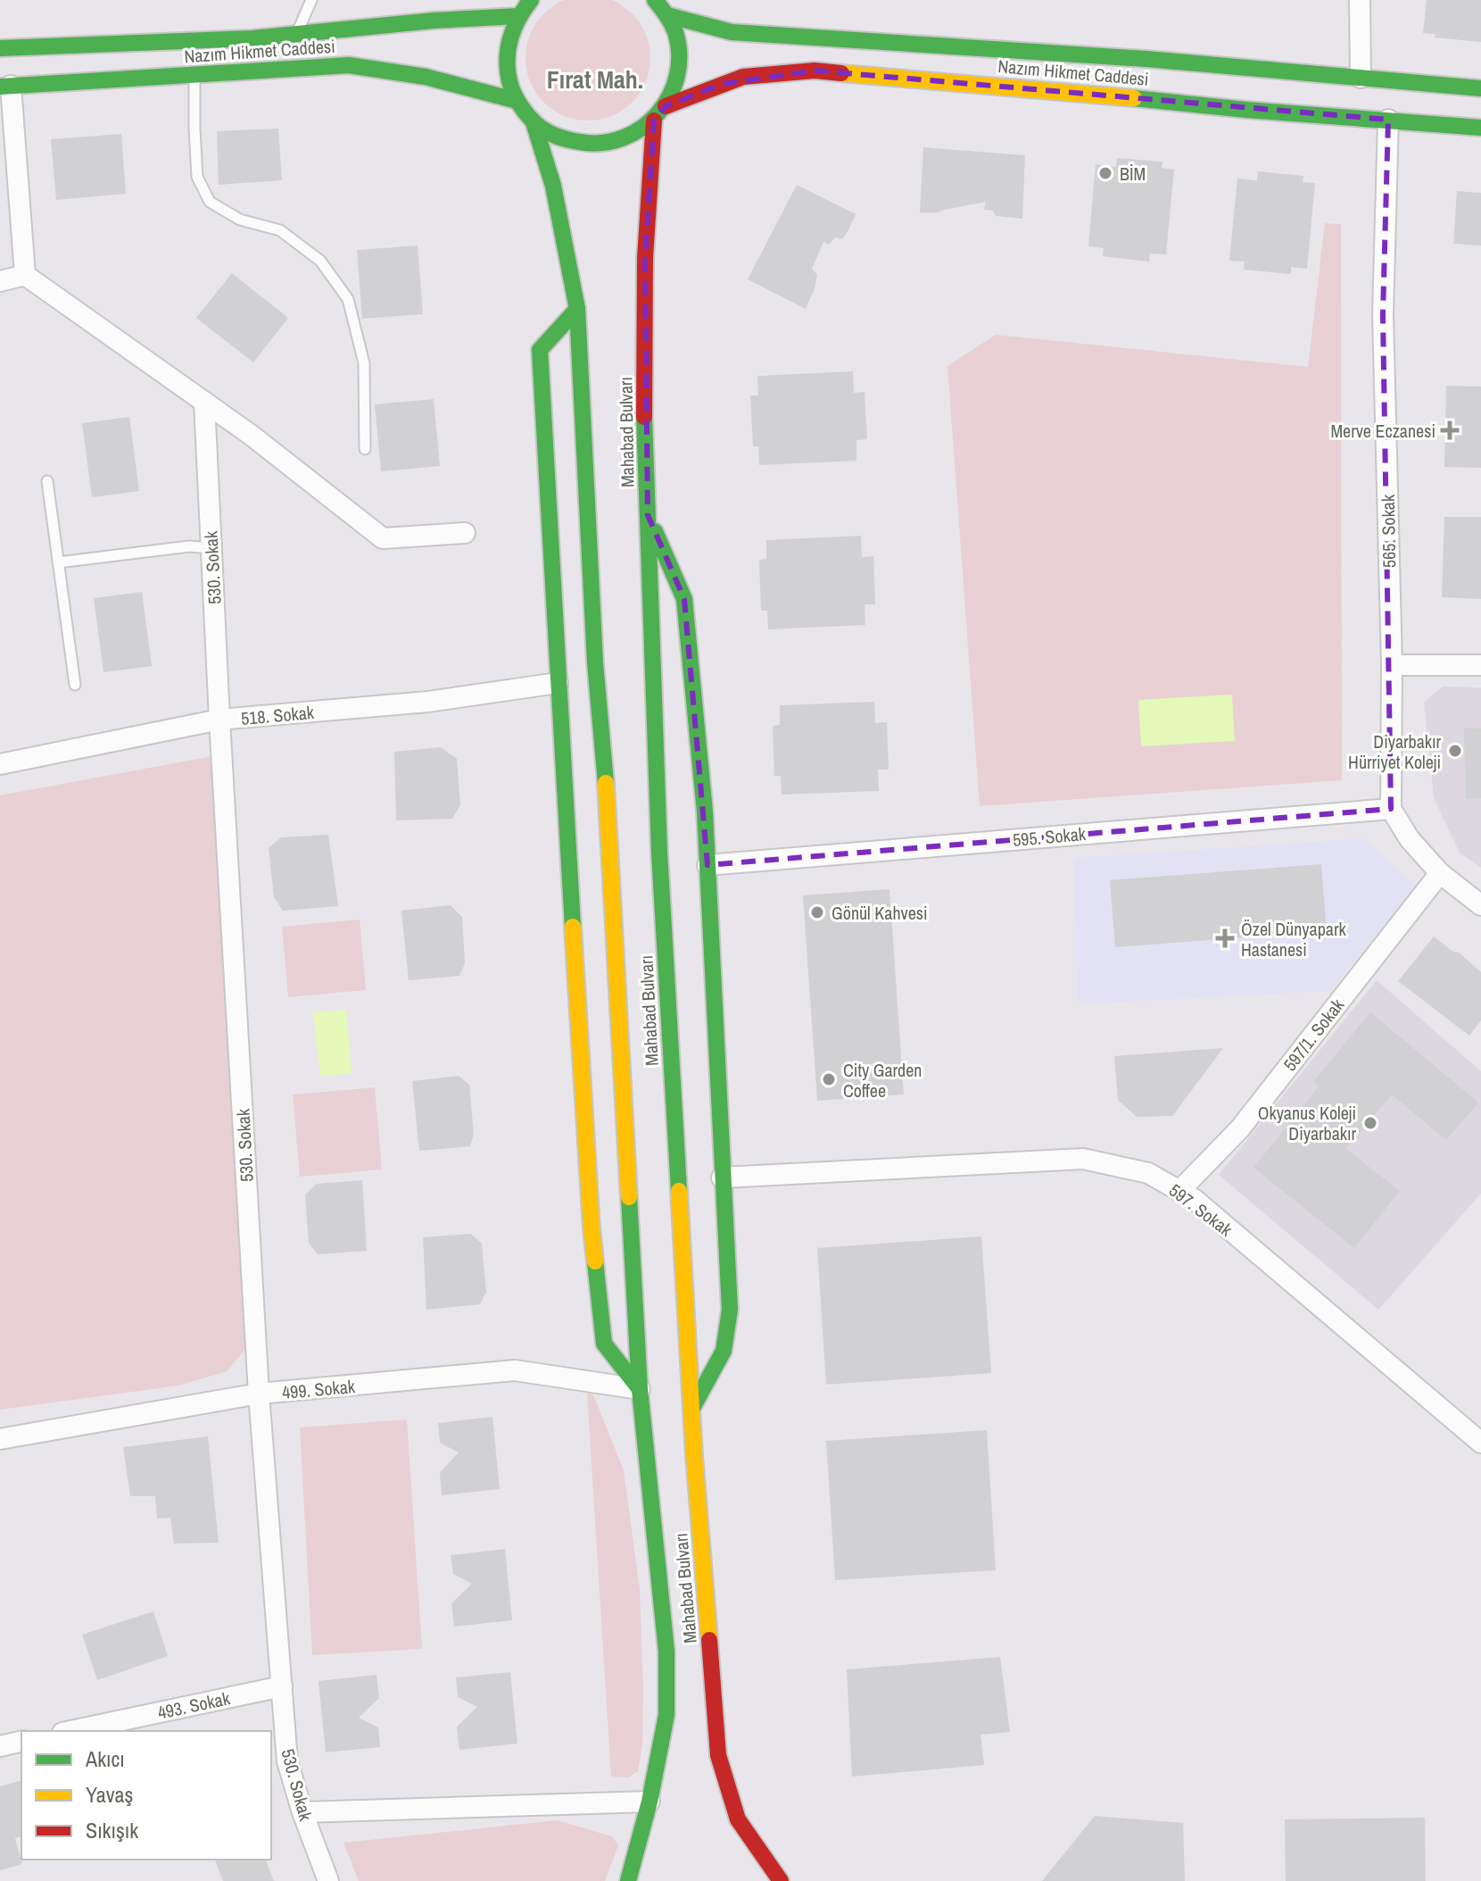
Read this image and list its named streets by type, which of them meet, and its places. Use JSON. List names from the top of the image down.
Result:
{
  "streets": {
    "main road": ["Nazım Hikmet Caddesi", "Mahabad Bulvarı"],
    "street": [
      "565. Sokak",
      "530. Sokak",
      "518. Sokak",
      "595. Sokak",
      "597/1. Sokak",
      "597. Sokak",
      "499. Sokak",
      "493. Sokak"
    ]
  },
  "crossings": [
    ["Nazım Hikmet Caddesi", "565. Sokak"],
    ["Mahabad Bulvarı", "499. Sokak"],
    ["565. Sokak", "595. Sokak"],
    ["530. Sokak", "518. Sokak"],
    ["530. Sokak", "499. Sokak"],
    ["530. Sokak", "493. Sokak"],
    ["597/1. Sokak", "597. Sokak"]
  ],
  "districts": ["Fırat Mah."],
  "places": {
    "other": [
      "BİM",
      "Diyarbakır Hürriyet Koleji",
      "Gönül Kahvesi",
      "City Garden Coffee",
      "Okyanus Koleji Diyarbakır"
    ],
    "health": ["Merve Eczanesi", "Özel Dünyapark Hastanesi"]
  },
  "legend": ["Akıcı", "Yavaş", "Sıkışık"]
}
